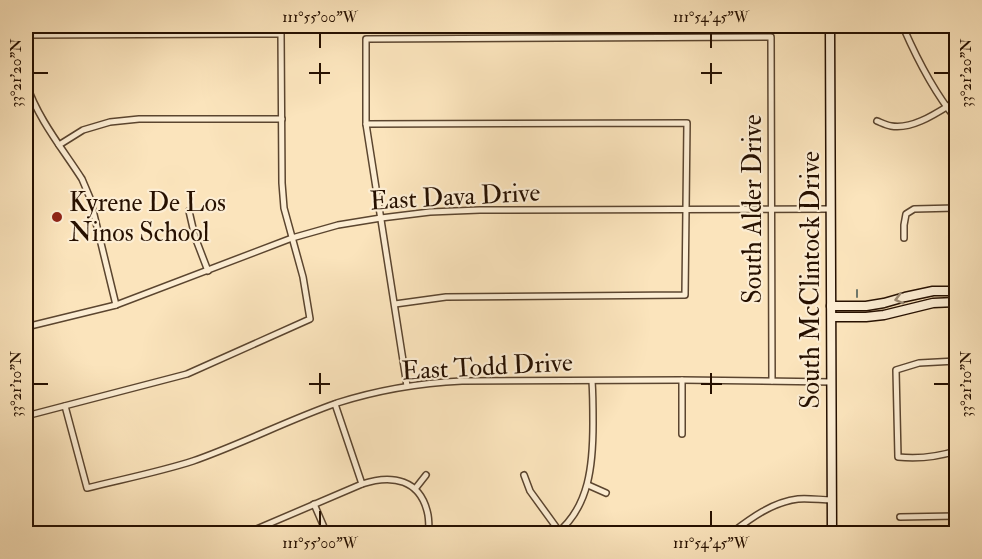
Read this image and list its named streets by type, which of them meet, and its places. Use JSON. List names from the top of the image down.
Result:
{
  "streets": {
    "main road": ["South McClintock Drive"],
    "street": ["East Dava Drive", "South Alder Drive", "East Todd Drive"]
  },
  "crossings": [
    ["East Dava Drive", "South Alder Drive"],
    ["East Dava Drive", "South McClintock Drive"],
    ["South Alder Drive", "East Todd Drive"],
    ["South McClintock Drive", "East Todd Drive"]
  ],
  "places": ["Kyrene De Los Ninos School"],
  "coordinates": [
    "111°55'00\"W",
    "111°54'45\"W",
    "33°21'20\"N",
    "33°21'10\"N"
  ]
}
